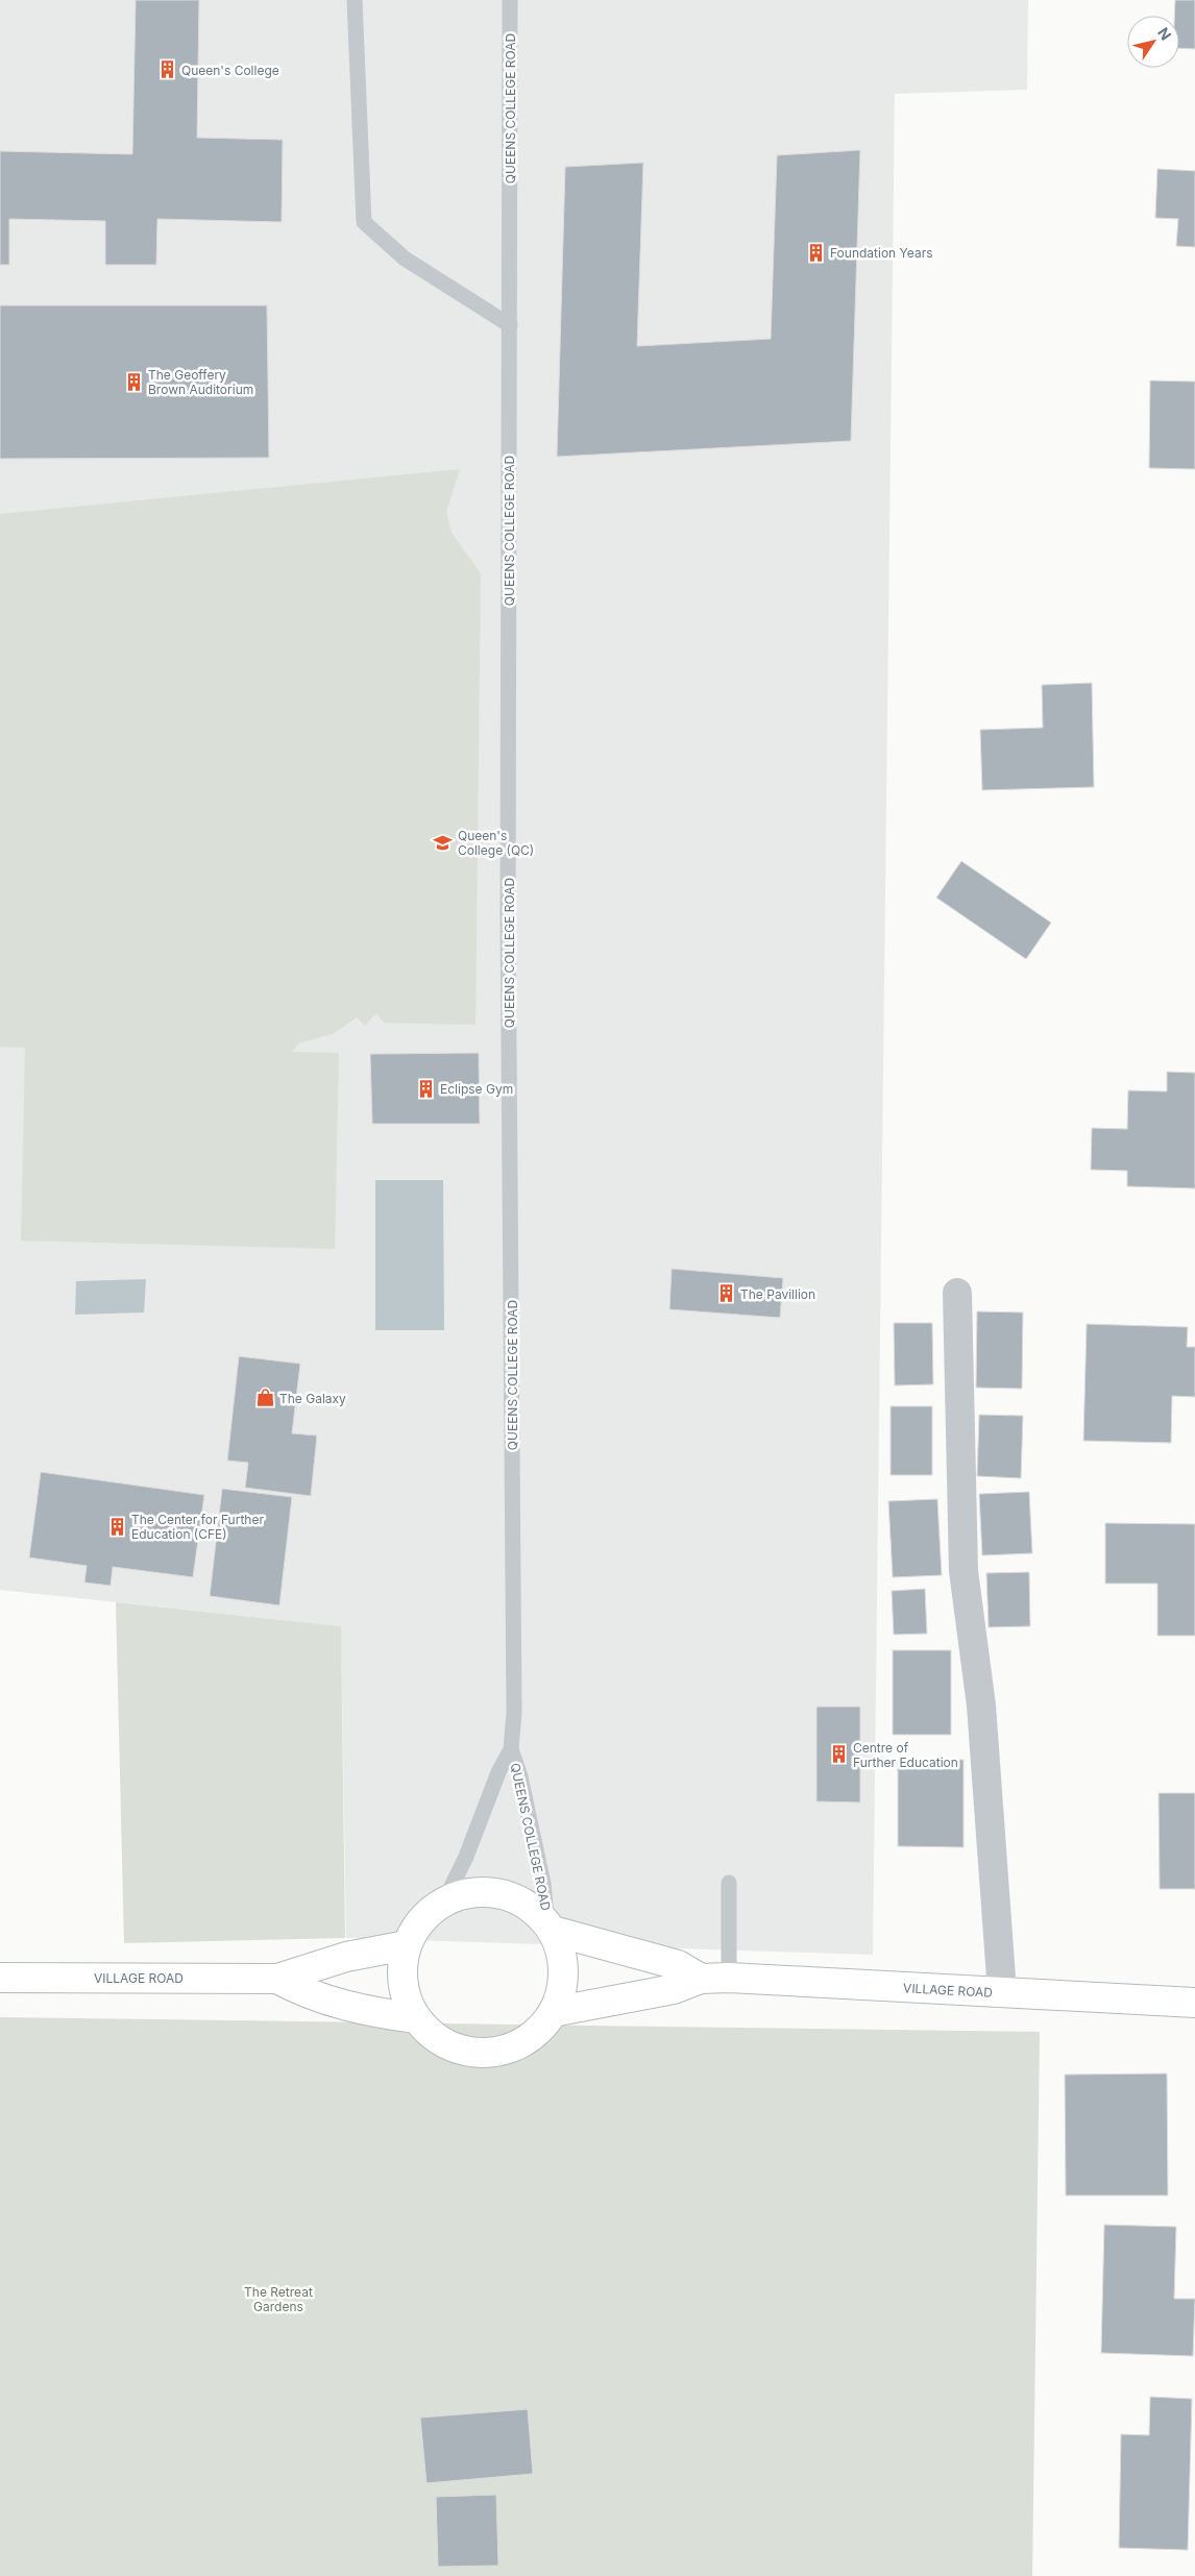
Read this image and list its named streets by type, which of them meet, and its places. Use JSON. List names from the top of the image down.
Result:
{
  "streets": {
    "main road": ["VILLAGE ROAD"],
    "lane": ["QUEENS COLLEGE ROAD"]
  },
  "crossings": [
    ["QUEENS COLLEGE ROAD", "VILLAGE ROAD"]
  ],
  "parks": ["The Retreat Gardens"],
  "places": {
    "building": [
      "Queen's College",
      "Foundation Years",
      "The Geoffery Brown Auditorium",
      "Eclipse Gym",
      "The Pavillion",
      "The Center for Further Education (CFE)",
      "Centre of Further Education"
    ],
    "school or university": ["Queen's College (QC)"],
    "shop": ["The Galaxy"]
  },
  "north": "top right"
}
